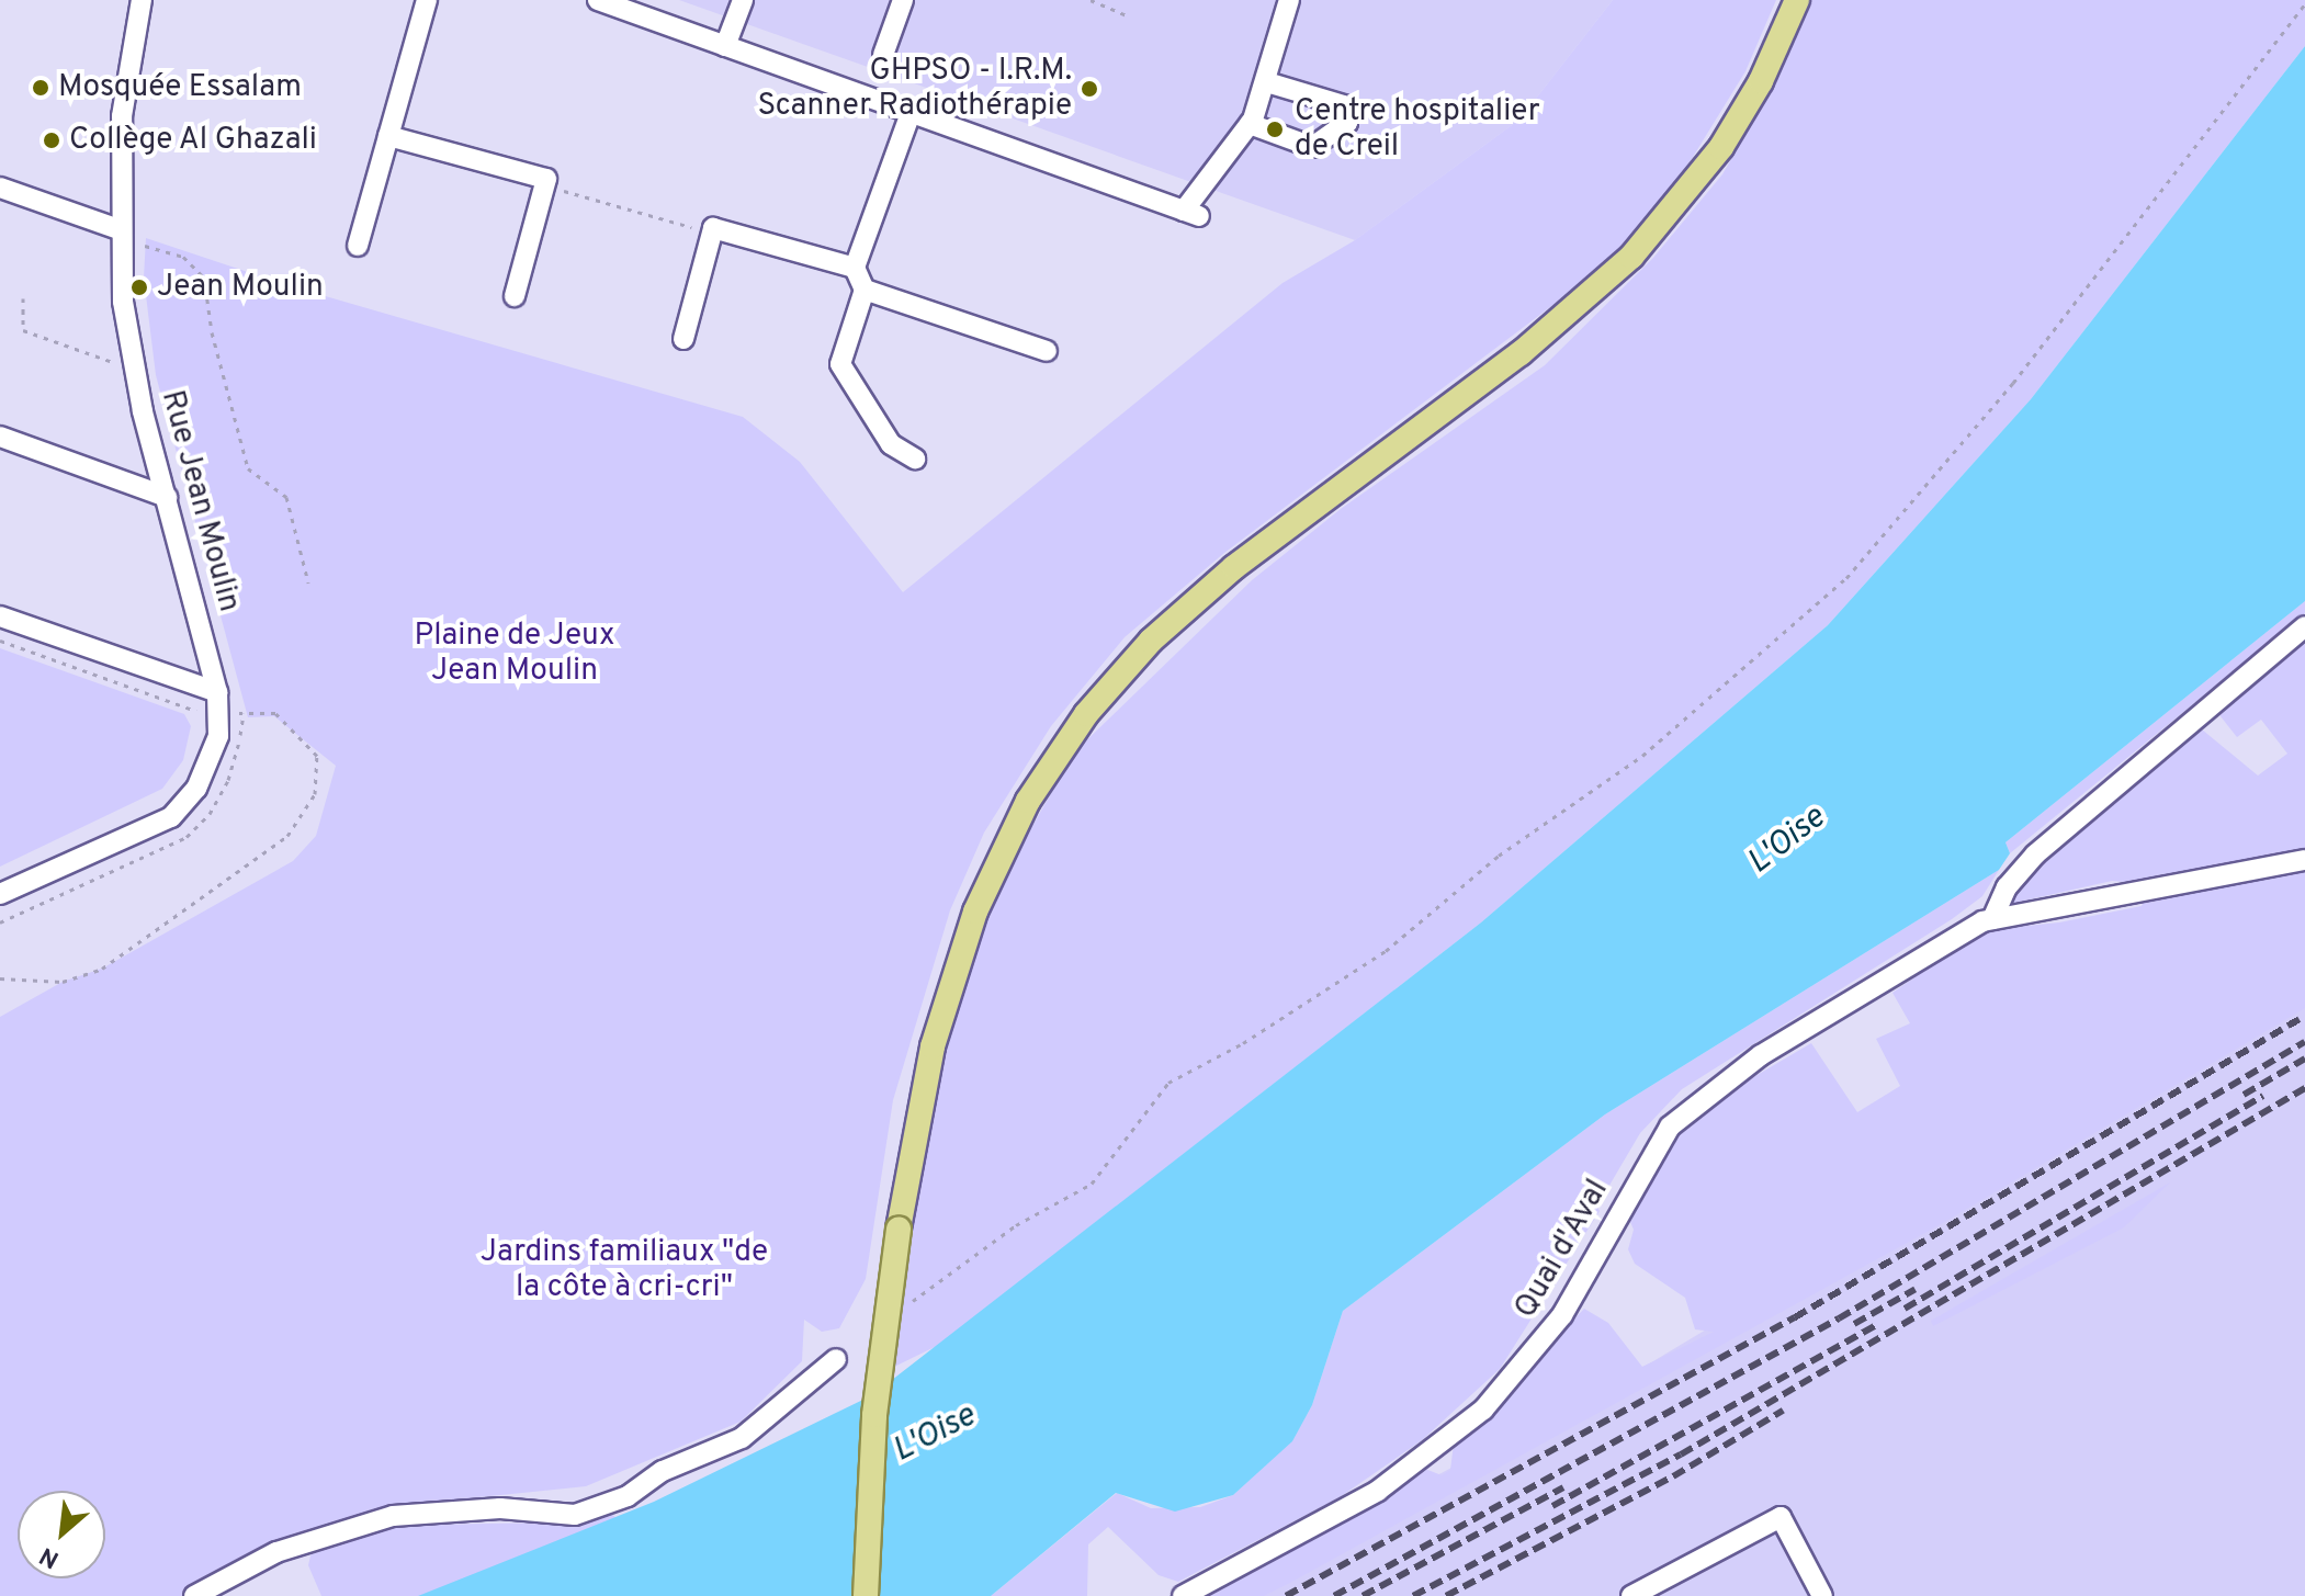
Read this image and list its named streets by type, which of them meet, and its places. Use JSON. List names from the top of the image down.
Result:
{
  "streets": {
    "street": ["Rue Jean Moulin", "Quai d'Aval"]
  },
  "water": ["L'Oise"],
  "parks": ["Plaine de Jeux Jean Moulin", "Jardins familiaux \"de la côte à cri-cri\""],
  "places": [
    "Mosquée Essalam",
    "GHPSO - I.R.M. Scanner Radiothérapie",
    "Centre hospitalier de Creil",
    "Collège Al Ghazali",
    "Jean Moulin"
  ],
  "north": "bottom left"
}
